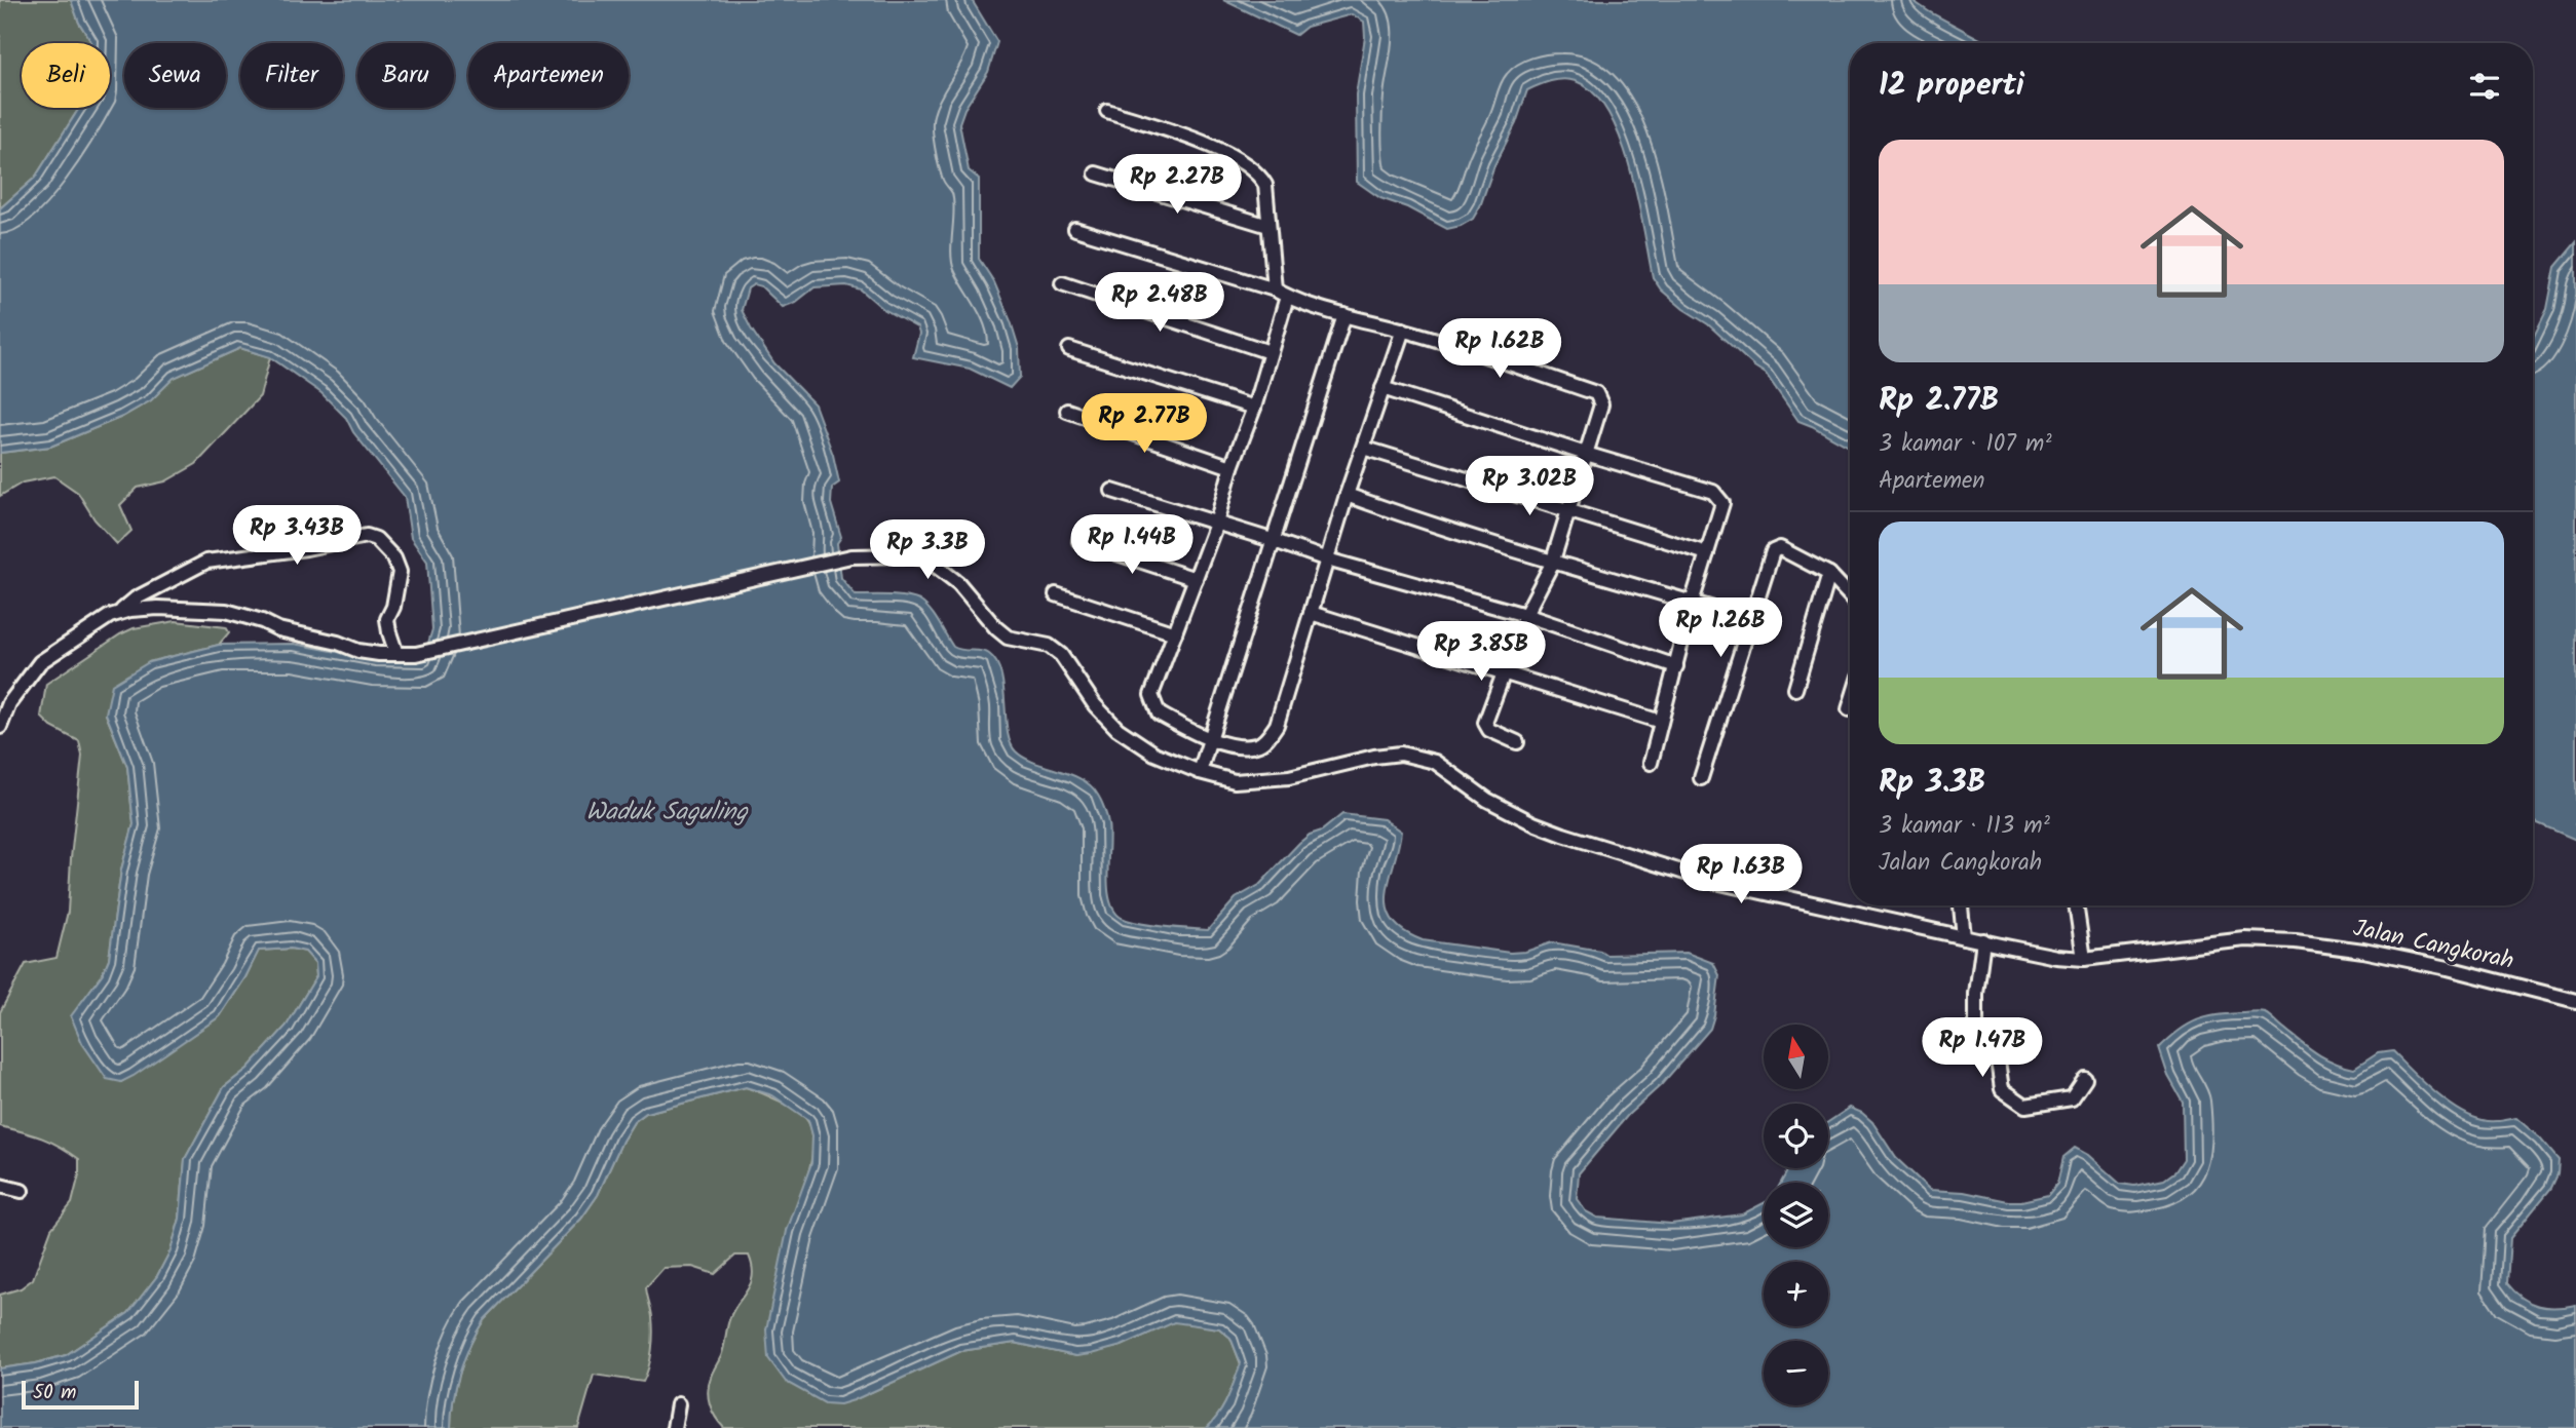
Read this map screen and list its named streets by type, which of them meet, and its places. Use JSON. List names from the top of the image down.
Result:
{
  "streets": {
    "street": ["Jalan Cangkorah"]
  },
  "water": ["Waduk Saguling"],
  "scale_bar": "50 m",
  "north": "top",
  "page": {
    "chip": [
      "Beli",
      "Sewa",
      "Filter",
      "Baru",
      "Apartemen"
    ],
    "heading": "12 properti",
    "list": [
      {
        "name": "Rp 2.77B",
        "note": "3 kamar · 107 m² · Apartemen"
      },
      {
        "name": "Rp 3.3B",
        "note": "3 kamar · 113 m² · Jalan Cangkorah"
      }
    ],
    "price": [
      "Rp 2.27B",
      "Rp 2.48B",
      "Rp 1.62B",
      "Rp 2.77B",
      "Rp 3.02B",
      "Rp 3.43B",
      "Rp 1.44B",
      "Rp 3.3B",
      "Rp 1.26B",
      "Rp 3.85B",
      "Rp 1.63B",
      "Rp 1.47B"
    ],
    "map_buttons": ["+", "−"],
    "scale": "50 m"
  }
}
